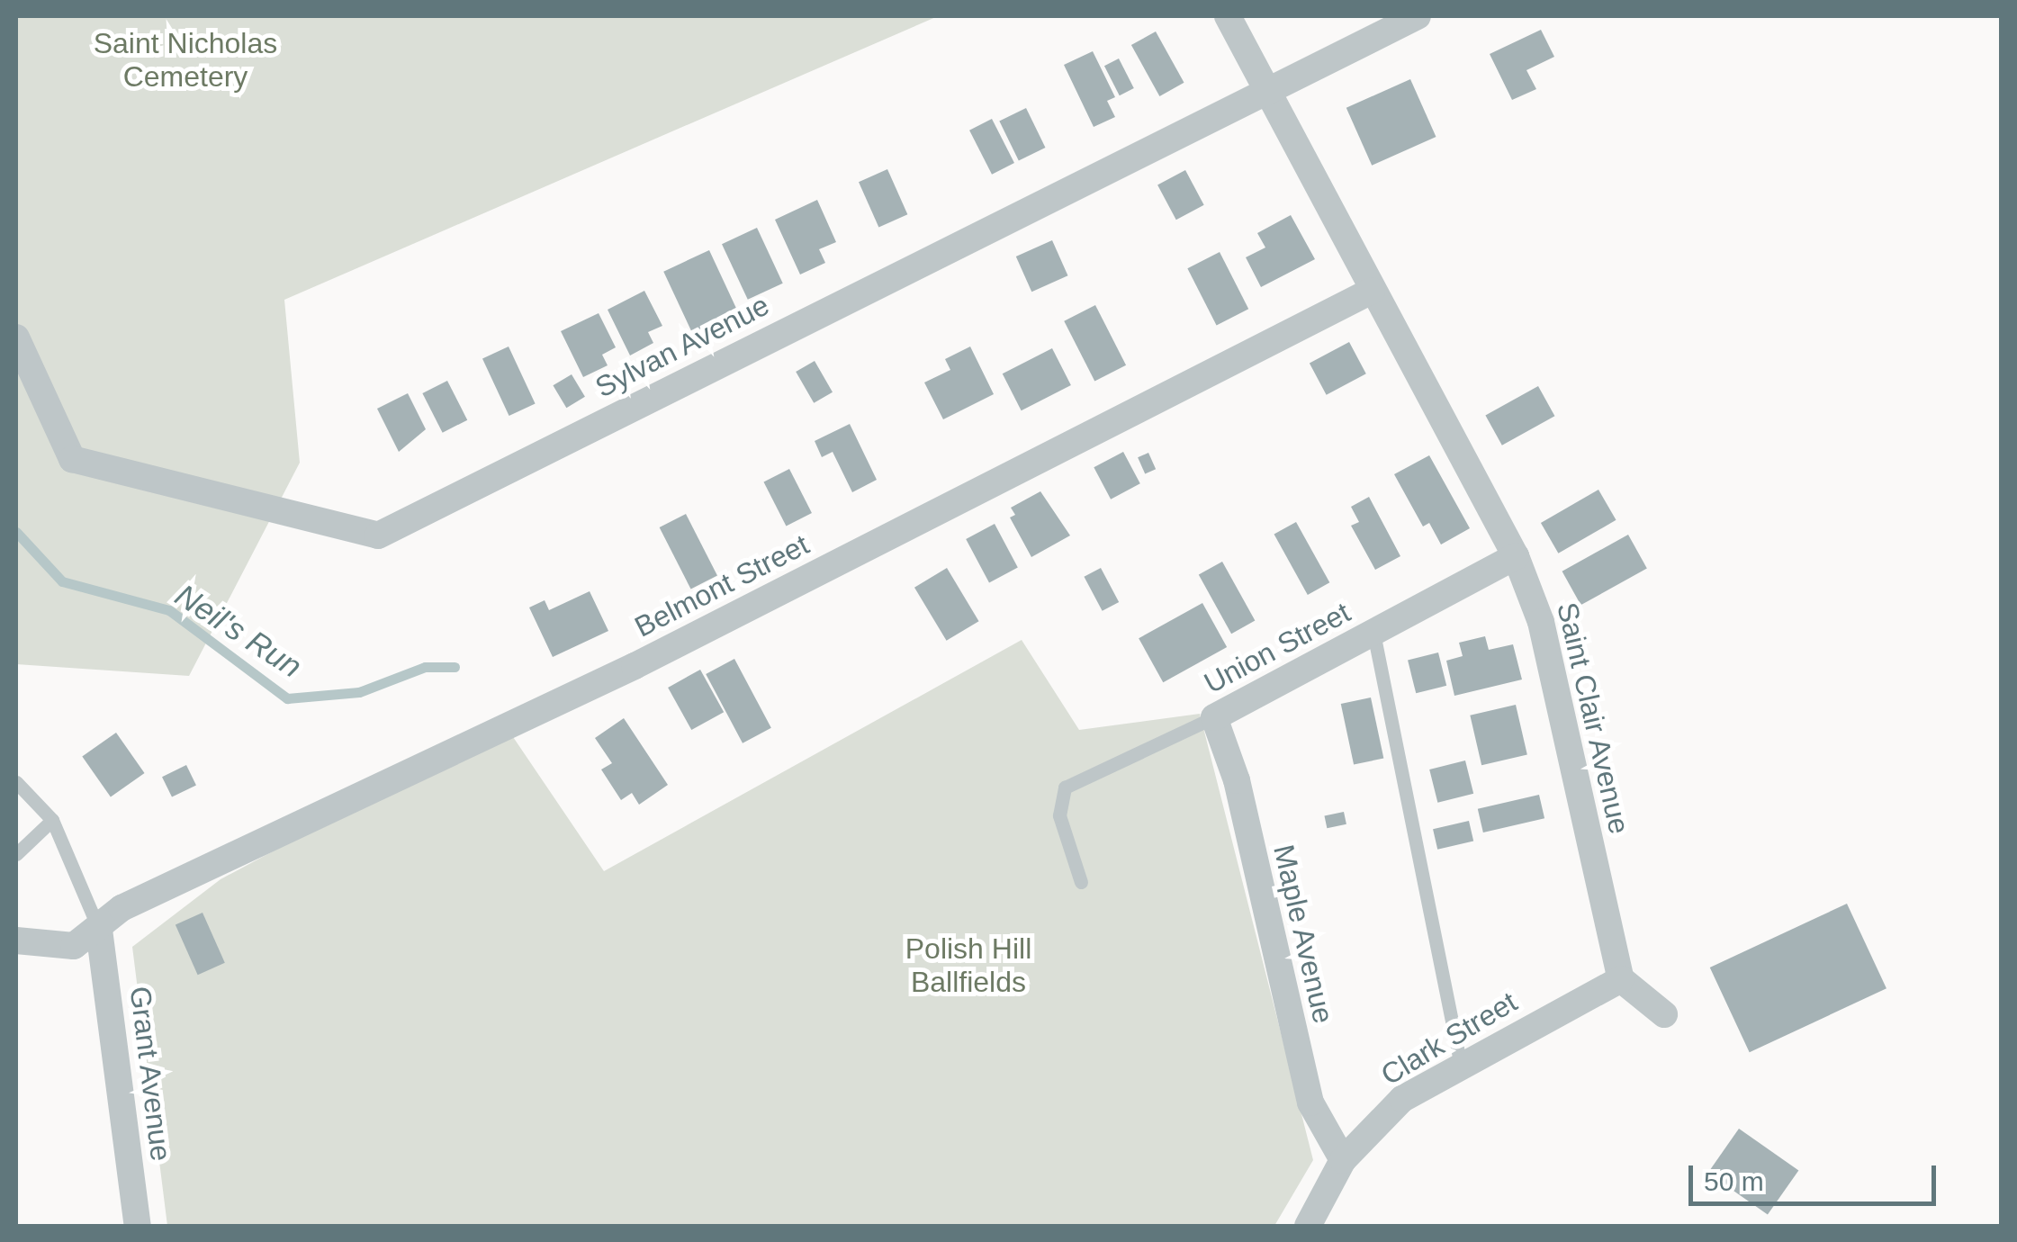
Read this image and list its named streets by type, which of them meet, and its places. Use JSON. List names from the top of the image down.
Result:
{
  "streets": {
    "street": [
      "Sylvan Avenue",
      "Belmont Street",
      "Union Street",
      "Saint Clair Avenue",
      "Maple Avenue",
      "Clark Street",
      "Grant Avenue"
    ]
  },
  "crossings": [
    ["Sylvan Avenue", "Saint Clair Avenue"],
    ["Belmont Street", "Saint Clair Avenue"],
    ["Belmont Street", "Grant Avenue"],
    ["Union Street", "Saint Clair Avenue"],
    ["Union Street", "Maple Avenue"],
    ["Saint Clair Avenue", "Clark Street"],
    ["Maple Avenue", "Clark Street"]
  ],
  "water": ["Neil's Run"],
  "parks": ["Saint Nicholas Cemetery", "Polish Hill Ballfields"],
  "scale_bar": "50 m"
}
